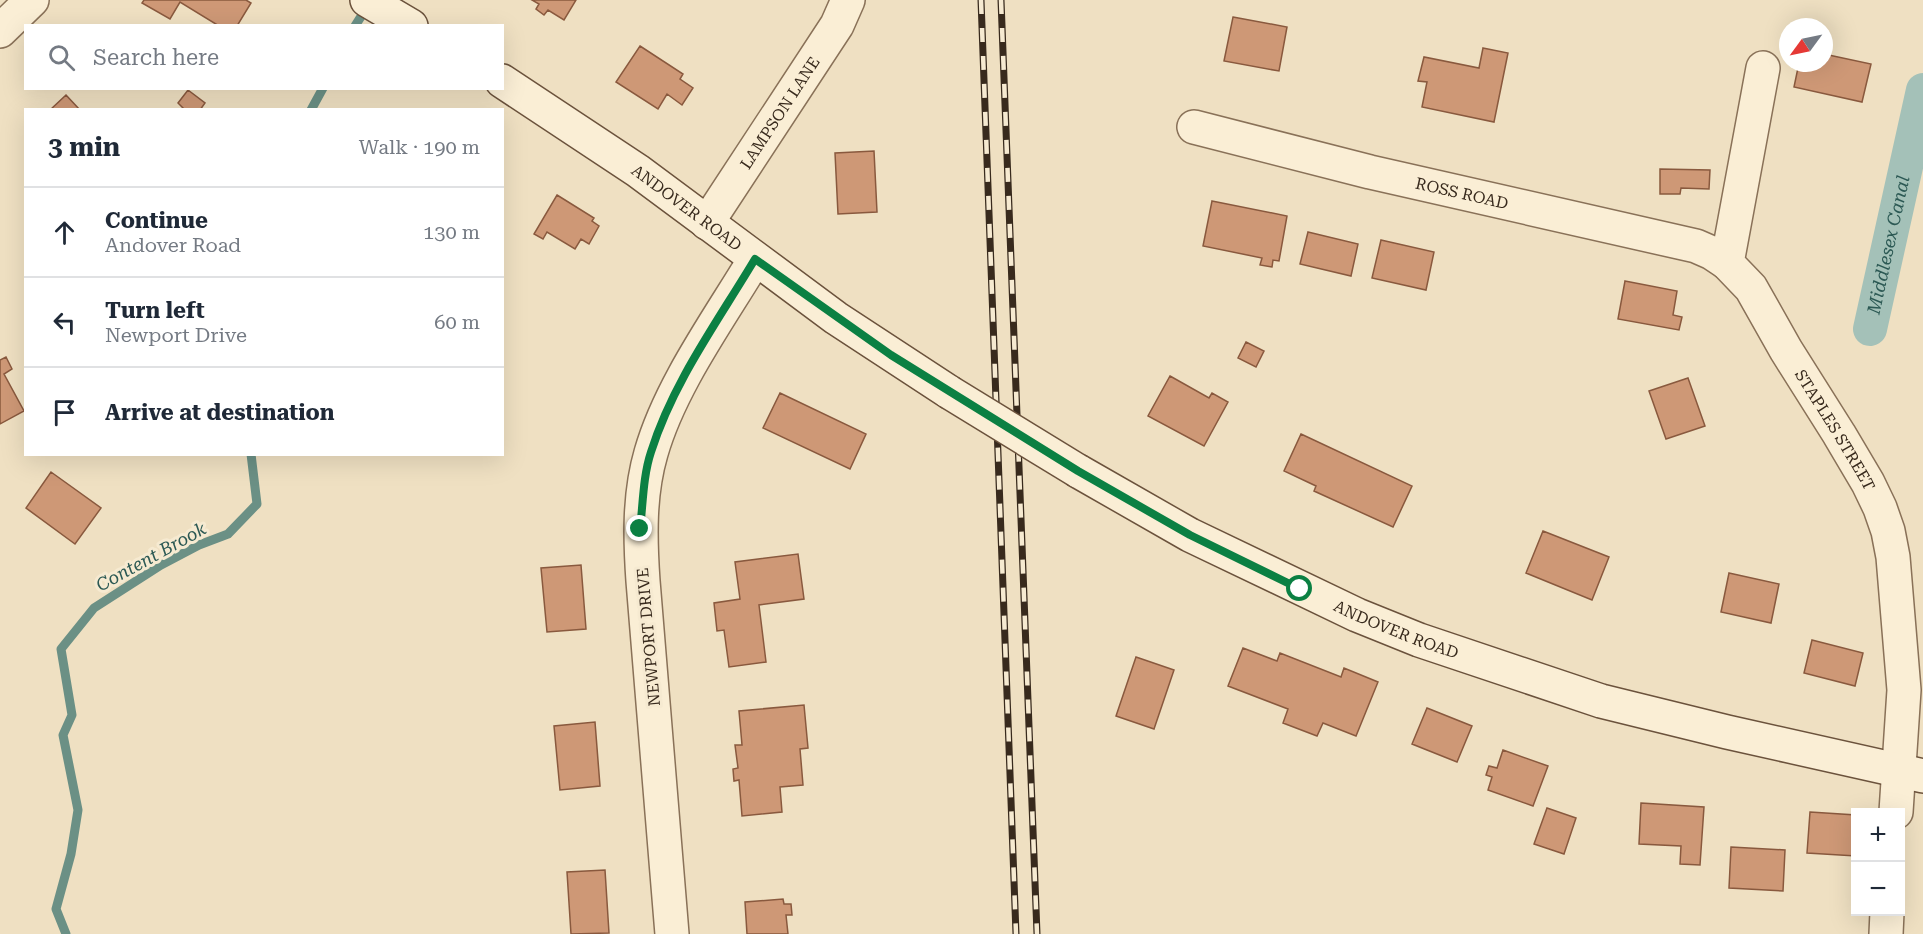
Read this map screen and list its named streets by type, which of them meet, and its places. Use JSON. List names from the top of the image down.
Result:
{
  "streets": {
    "street": [
      "LAMPSON LANE",
      "ROSS ROAD",
      "ANDOVER ROAD",
      "STAPLES STREET",
      "NEWPORT DRIVE"
    ]
  },
  "crossings": [
    ["LAMPSON LANE", "ANDOVER ROAD"],
    ["ROSS ROAD", "STAPLES STREET"],
    ["ANDOVER ROAD", "STAPLES STREET"],
    ["ANDOVER ROAD", "NEWPORT DRIVE"]
  ],
  "water": ["Middlesex Canal", "Content Brook"],
  "north": "bottom left",
  "page": {
    "search": "Search here",
    "heading": ["3 min", "Walk · 190 m"],
    "list": [
      ["Continue", "Andover Road", "130 m"],
      ["Turn left", "Newport Drive", "60 m"],
      "Arrive at destination"
    ],
    "map_buttons": ["+", "−"]
  }
}
